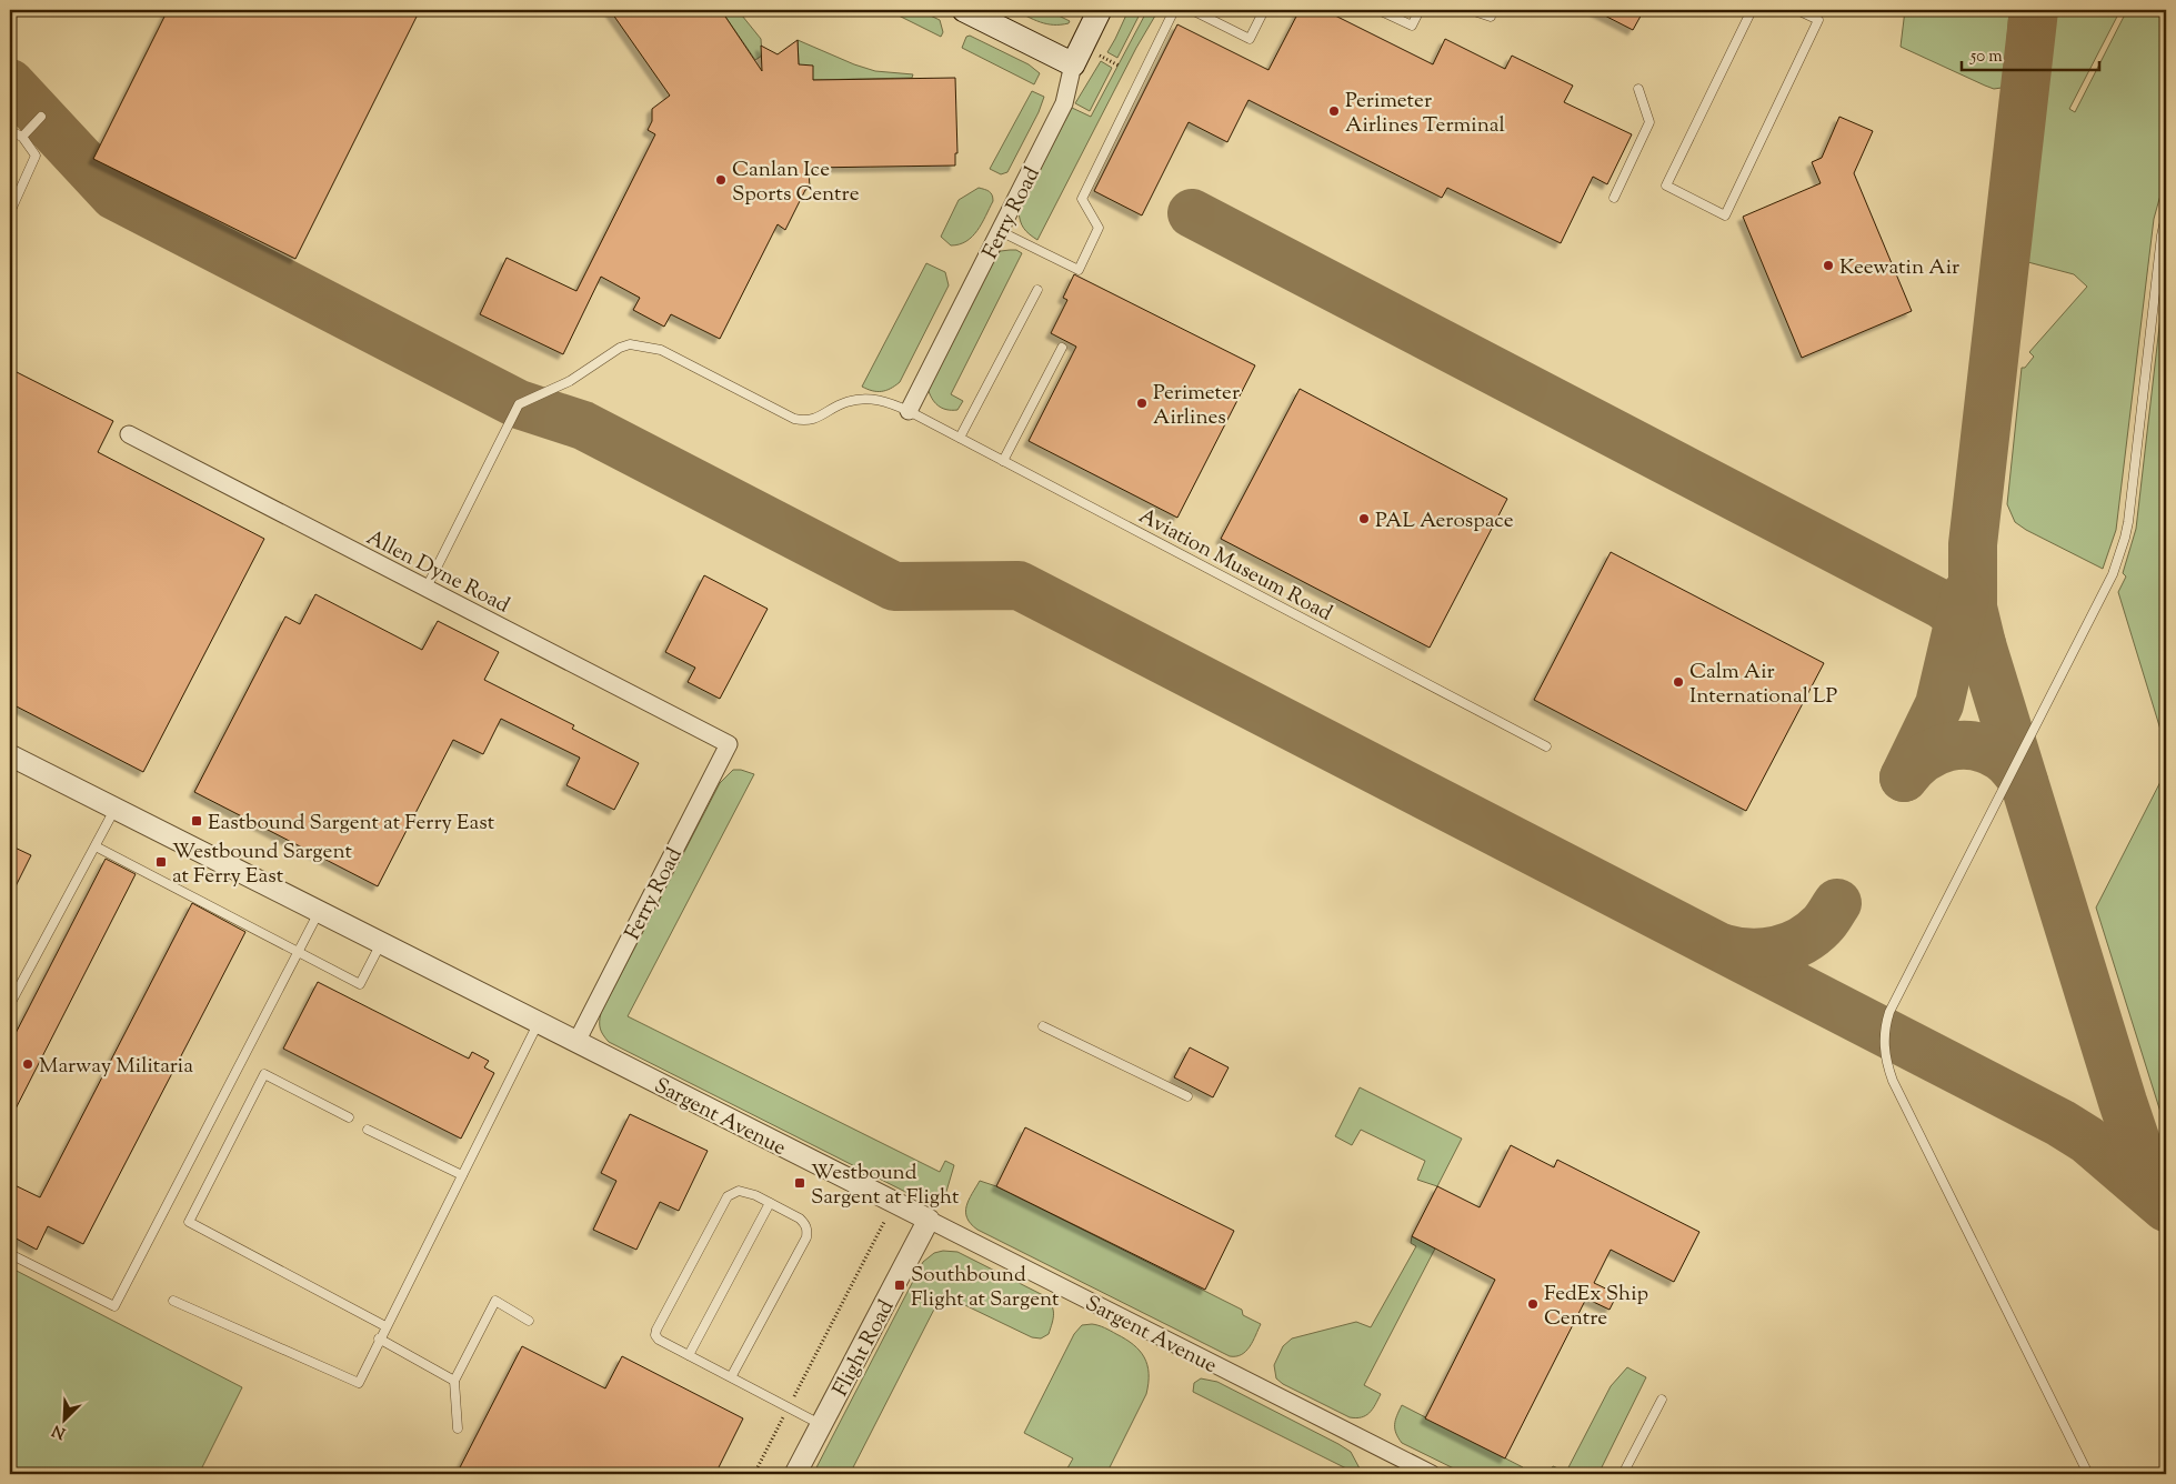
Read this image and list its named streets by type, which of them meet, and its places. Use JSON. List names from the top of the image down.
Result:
{
  "streets": {
    "main road": ["Ferry Road"],
    "street": ["Allen Dyne Road", "Sargent Avenue", "Flight Road"],
    "lane": ["Aviation Museum Road"]
  },
  "crossings": [
    ["Ferry Road", "Aviation Museum Road"],
    ["Ferry Road", "Allen Dyne Road"],
    ["Ferry Road", "Sargent Avenue"],
    ["Aviation Museum Road", "Allen Dyne Road"],
    ["Sargent Avenue", "Flight Road"]
  ],
  "places": {
    "other": [
      "Perimeter Airlines Terminal",
      "Canlan Ice Sports Centre",
      "Keewatin Air",
      "Perimeter Airlines",
      "PAL Aerospace",
      "Calm Air International LP",
      "Marway Militaria",
      "FedEx Ship Centre"
    ],
    "transit": [
      "Eastbound Sargent at Ferry East",
      "Westbound Sargent at Ferry East",
      "Westbound Sargent at Flight",
      "Southbound Flight at Sargent"
    ]
  },
  "scale_bar": "50 m",
  "north": "bottom left"
}
